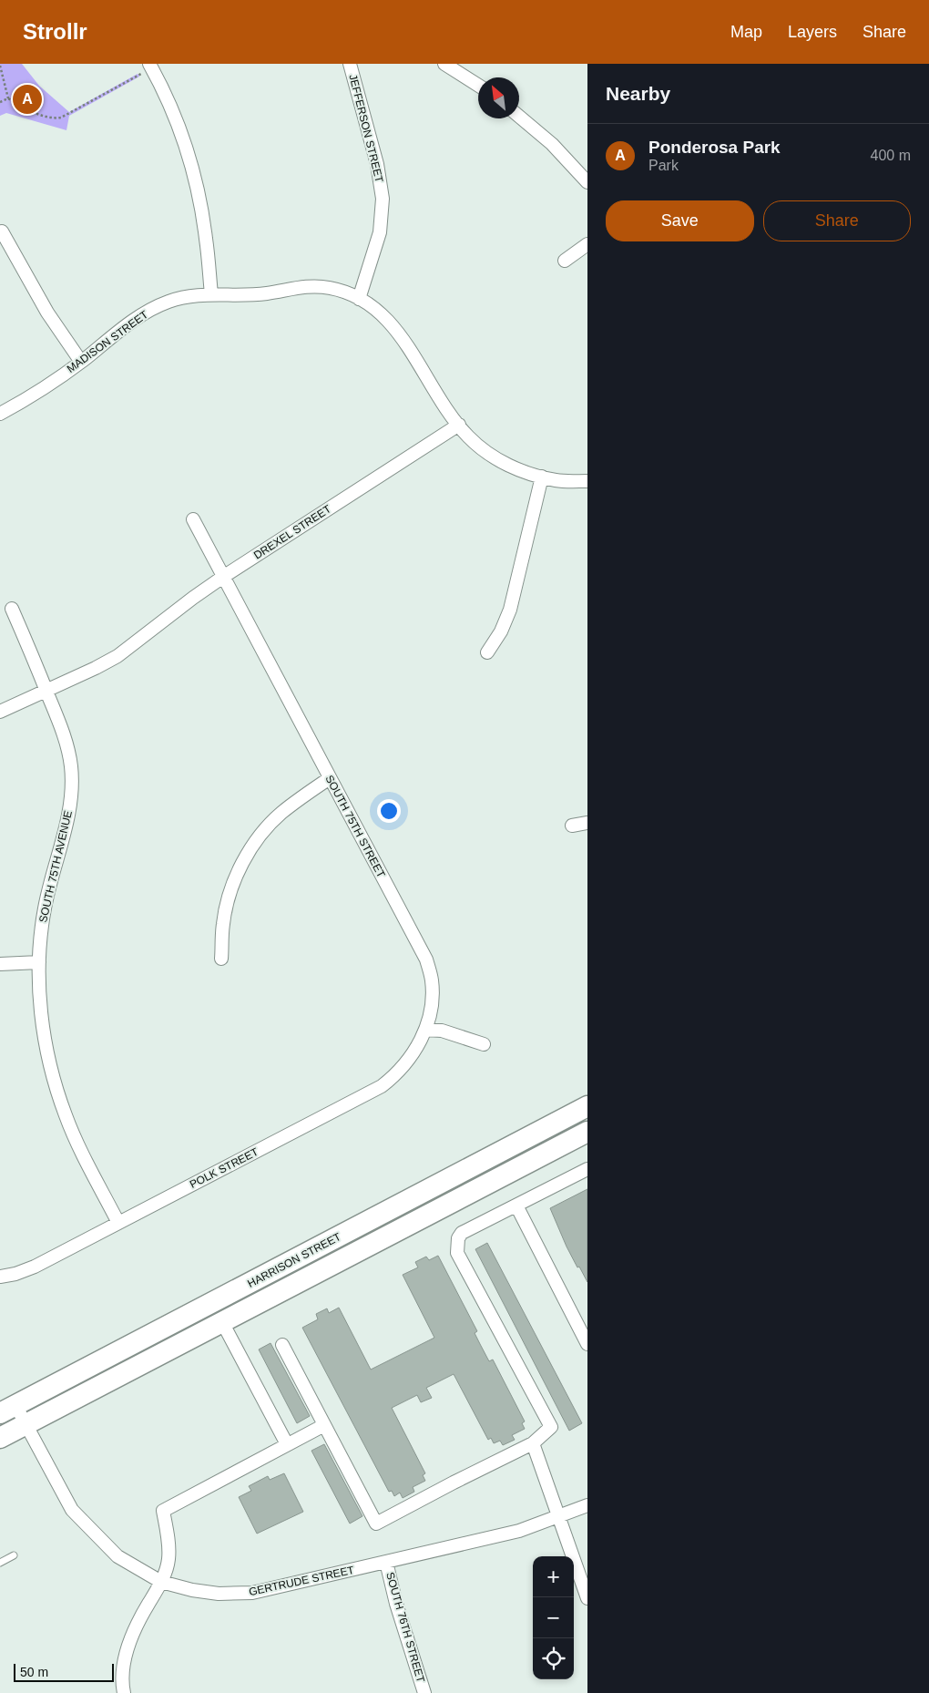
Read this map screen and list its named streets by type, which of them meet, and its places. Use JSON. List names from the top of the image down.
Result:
{
  "streets": {
    "main road": ["HARRISON STREET"],
    "street": [
      "JEFFERSON STREET",
      "MADISON STREET",
      "DREXEL STREET",
      "SOUTH 75TH STREET",
      "SOUTH 75TH AVENUE",
      "POLK STREET",
      "GERTRUDE STREET",
      "SOUTH 76TH STREET"
    ]
  },
  "crossings": [
    ["JEFFERSON STREET", "MADISON STREET"],
    ["MADISON STREET", "DREXEL STREET"],
    ["DREXEL STREET", "SOUTH 75TH STREET"],
    ["DREXEL STREET", "SOUTH 75TH AVENUE"],
    ["SOUTH 75TH STREET", "POLK STREET"],
    ["SOUTH 75TH AVENUE", "POLK STREET"],
    ["HARRISON STREET", "GERTRUDE STREET"],
    ["GERTRUDE STREET", "SOUTH 76TH STREET"]
  ],
  "scale_bar": "50 m",
  "north": "top left",
  "page": {
    "header": "Strollr",
    "nav": ["Map", "Layers", "Share"],
    "heading": "Nearby",
    "pins": "A",
    "list": [
      {
        "mark": "A",
        "name": "Ponderosa Park",
        "note": "Park",
        "value": "400 m"
      }
    ],
    "buttons": ["Save", "Share"],
    "map_buttons": ["+", "−"],
    "scale": "50 m"
  }
}
